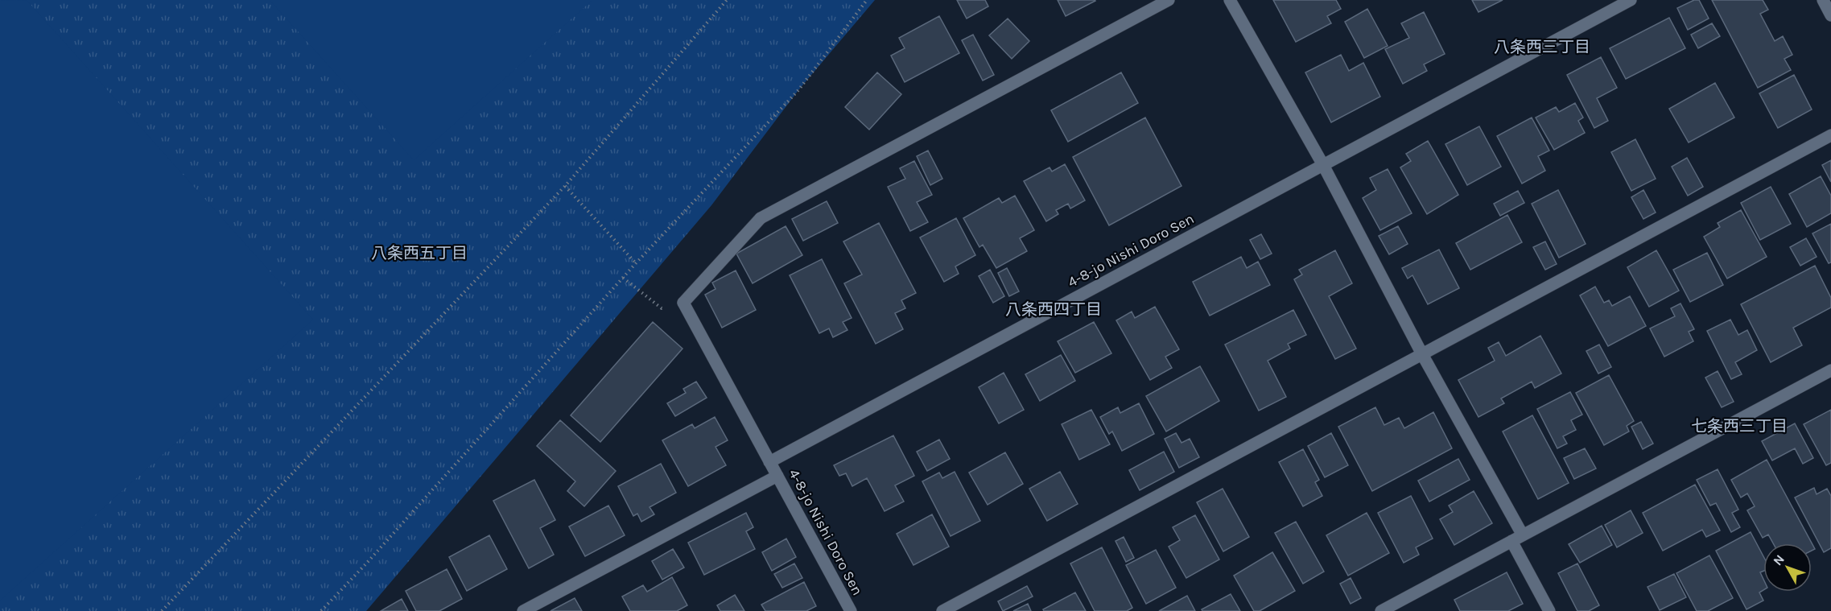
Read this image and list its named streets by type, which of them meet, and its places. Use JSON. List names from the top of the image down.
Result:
{
  "streets": {
    "street": ["4-8-jo Nishi Doro Sen"]
  },
  "districts": [
    "八条西三丁目",
    "八条西五丁目",
    "八条西四丁目",
    "七条西三丁目"
  ],
  "north": "top left"
}
